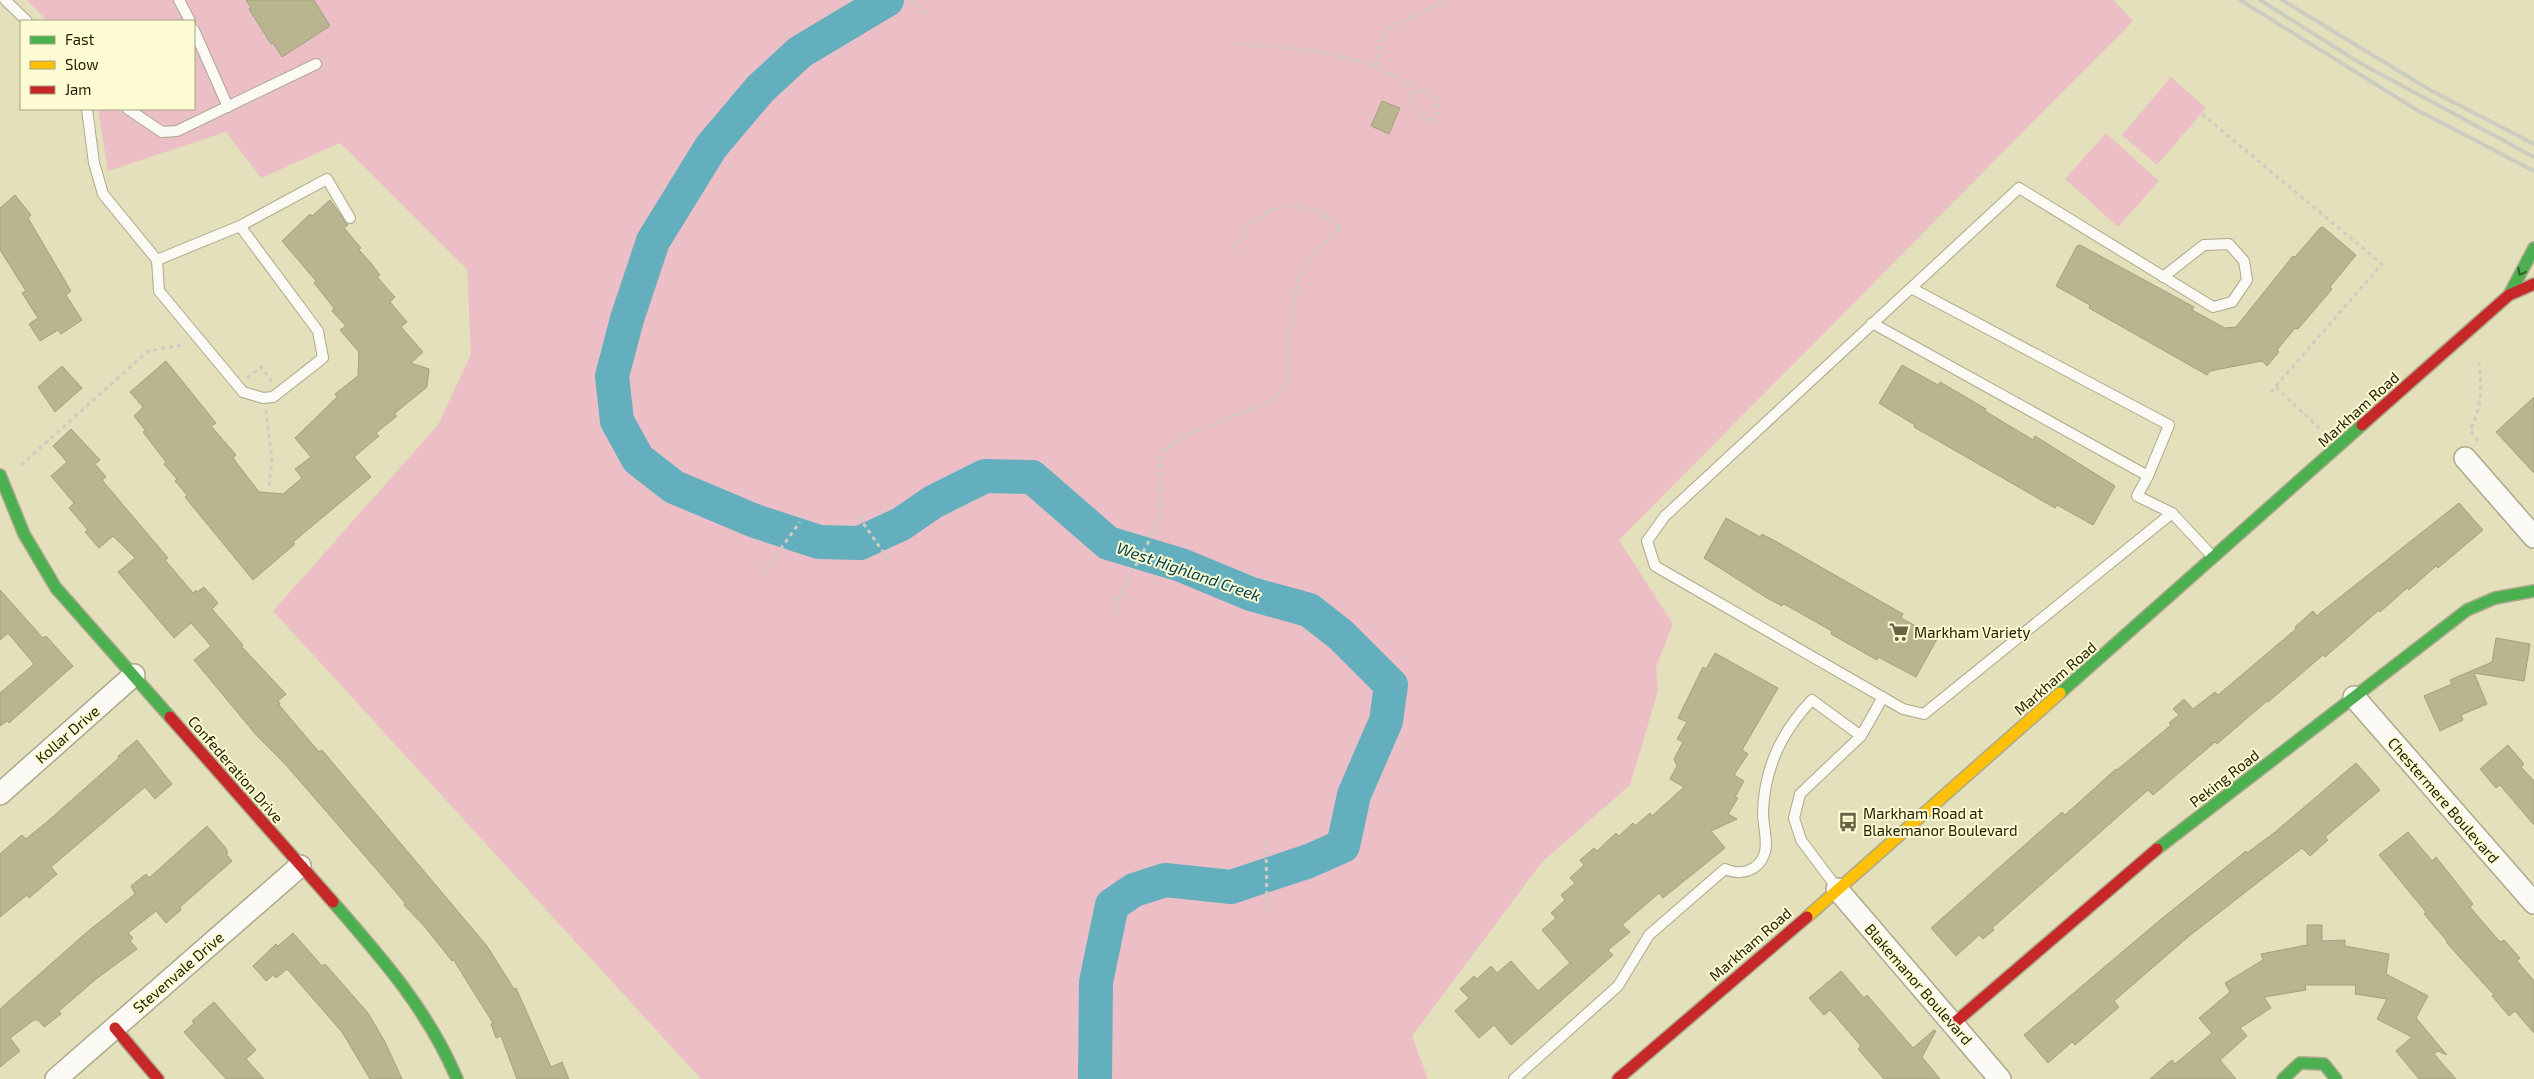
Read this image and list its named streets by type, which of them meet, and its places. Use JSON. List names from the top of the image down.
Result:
{
  "streets": {
    "street": [
      "Markham Road",
      "Kollar Drive",
      "Confederation Drive",
      "Peking Road",
      "Chestermere Boulevard",
      "Stevenvale Drive",
      "Blakemanor Boulevard"
    ]
  },
  "crossings": [
    ["Markham Road", "Blakemanor Boulevard"],
    ["Kollar Drive", "Confederation Drive"],
    ["Confederation Drive", "Stevenvale Drive"],
    ["Peking Road", "Chestermere Boulevard"],
    ["Peking Road", "Blakemanor Boulevard"]
  ],
  "water": ["West Highland Creek"],
  "places": {
    "supermarket": ["Markham Variety"],
    "bus stop": ["Markham Road at Blakemanor Boulevard"]
  },
  "legend": ["Fast", "Slow", "Jam"]
}
